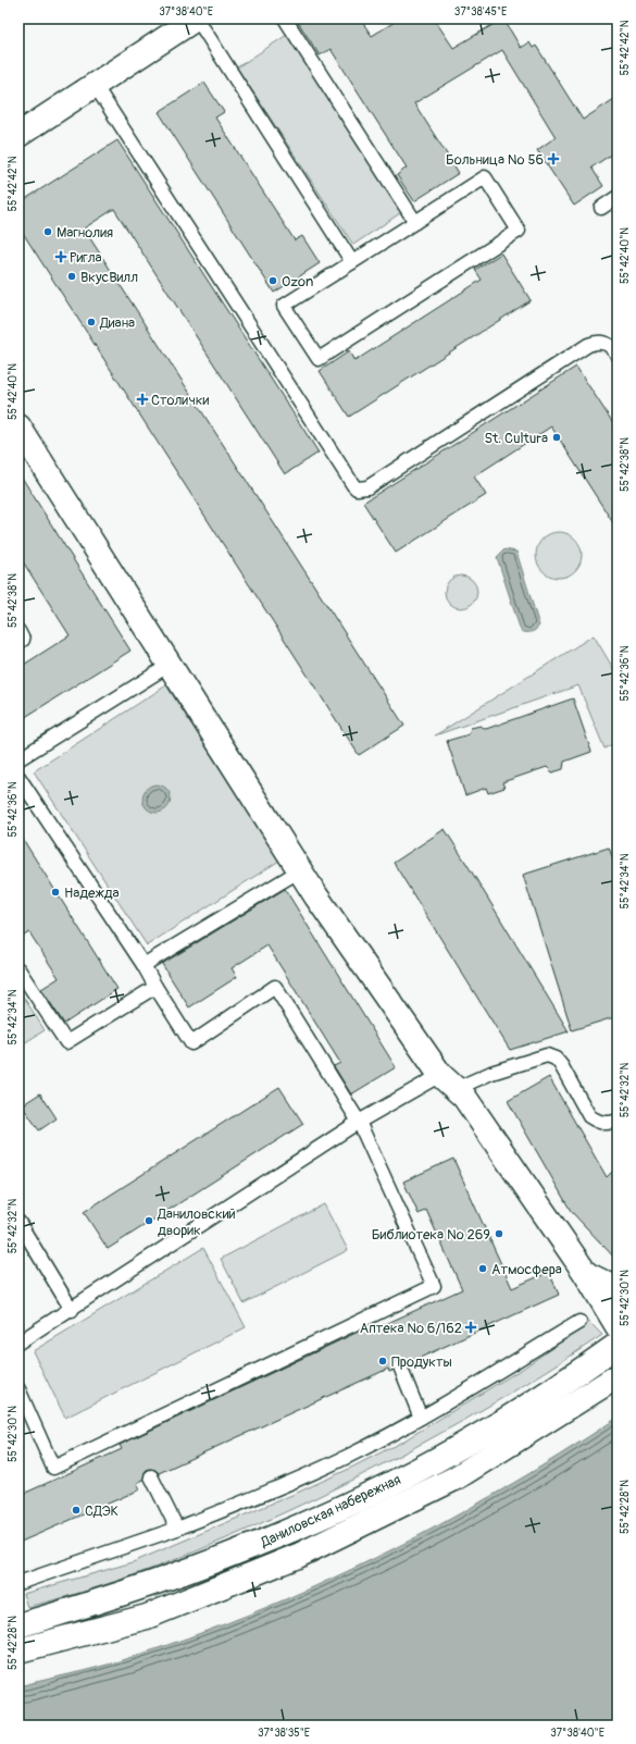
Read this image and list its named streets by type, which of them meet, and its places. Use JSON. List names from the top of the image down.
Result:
{
  "streets": {
    "main road": ["Даниловская набережная"]
  },
  "places": {
    "health": [
      "Больница № 56",
      "Ригла",
      "Столички",
      "Аптека № 6/162"
    ],
    "other": [
      "Магнолия",
      "ВкусВилл",
      "Ozon",
      "Диана",
      "St. Cultura",
      "Надежда",
      "Даниловский дворик",
      "Библиотека № 269",
      "Атмосфера",
      "Продукты",
      "СДЭК"
    ]
  },
  "coordinates": [
    "37°38'40\"E",
    "37°38'45\"E",
    "55°42'42\"N",
    "55°42'40\"N",
    "55°42'38\"N",
    "55°42'36\"N",
    "55°42'34\"N",
    "55°42'32\"N",
    "55°42'30\"N",
    "55°42'28\"N",
    "37°38'35\"E"
  ]
}
